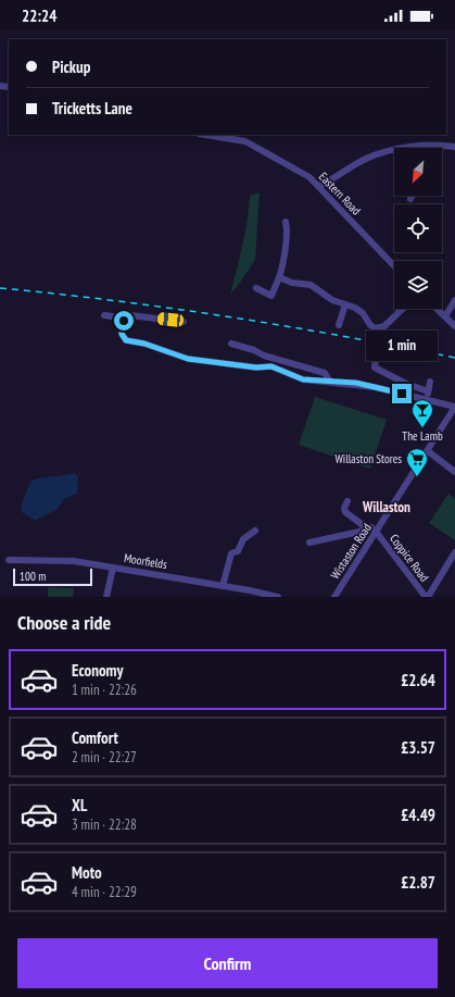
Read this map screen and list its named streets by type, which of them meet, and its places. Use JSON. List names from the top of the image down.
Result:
{
  "streets": {
    "street": [
      "Eastern Road",
      "Wistaston Road",
      "Coppice Road",
      "Moorfields"
    ]
  },
  "crossings": [
    ["Wistaston Road", "Coppice Road"]
  ],
  "districts": ["Willaston"],
  "places": {
    "bar": ["The Lamb"],
    "supermarket": ["Willaston Stores"]
  },
  "scale_bar": "100 m",
  "north": "bottom left",
  "page": {
    "status": "22:24",
    "banner": ["Pickup", "Tricketts Lane"],
    "bubble": "1 min",
    "scale": "100 m",
    "heading": "Choose a ride",
    "list": [
      {
        "name": "Economy",
        "note": "1 min · 22:26",
        "value": "£2.64"
      },
      {
        "name": "Comfort",
        "note": "2 min · 22:27",
        "value": "£3.57"
      },
      {
        "name": "XL",
        "note": "3 min · 22:28",
        "value": "£4.49"
      },
      {
        "name": "Moto",
        "note": "4 min · 22:29",
        "value": "£2.87"
      }
    ],
    "buttons": "Confirm"
  }
}
